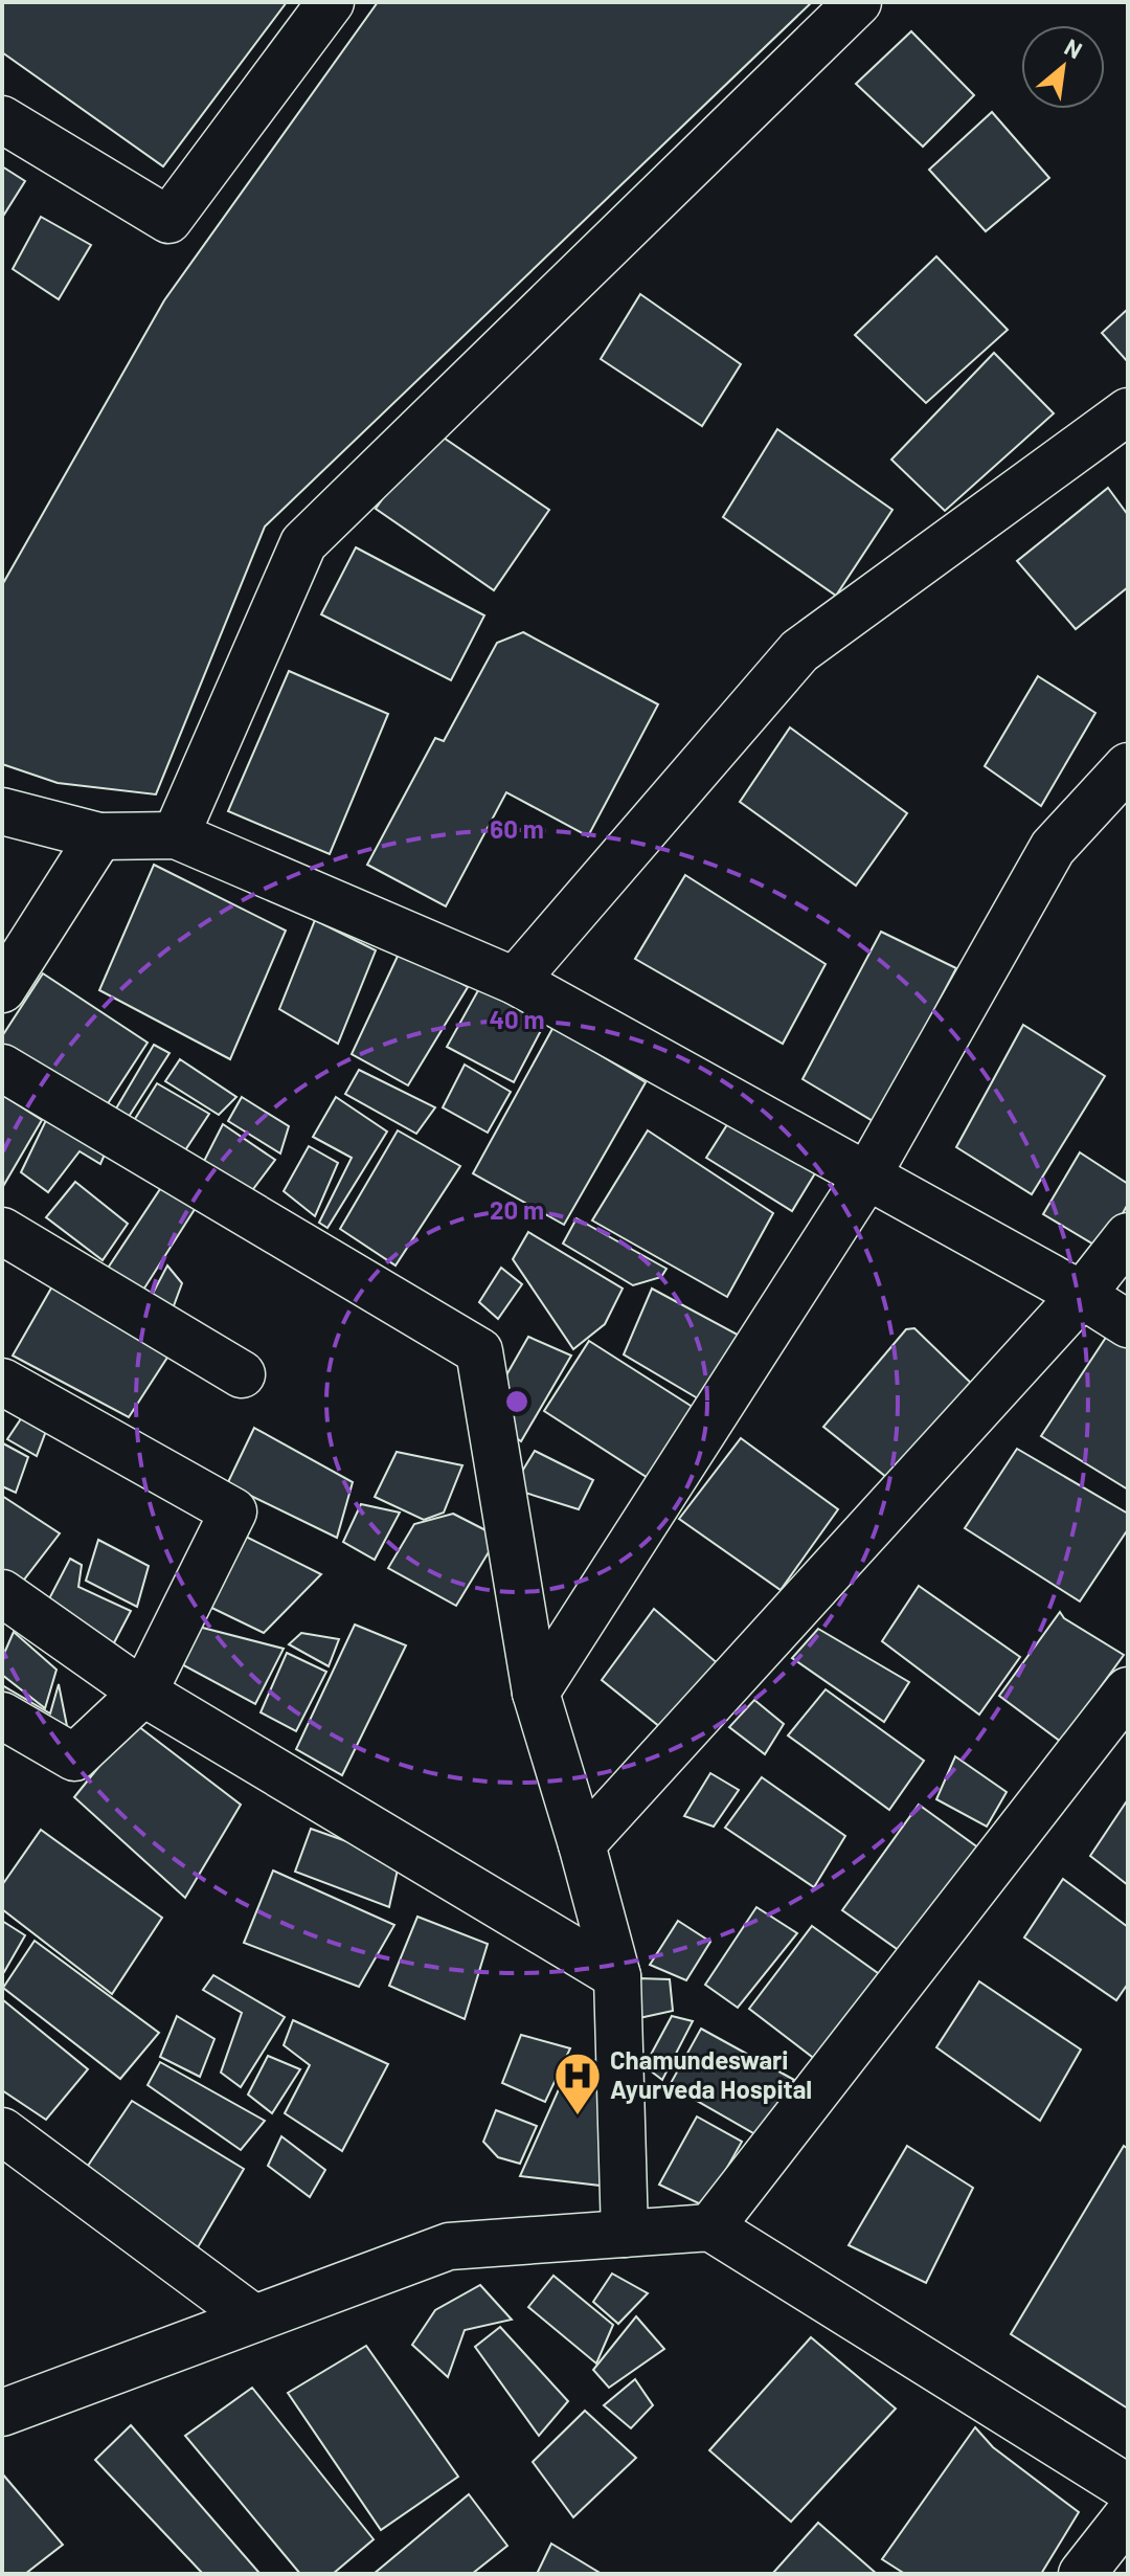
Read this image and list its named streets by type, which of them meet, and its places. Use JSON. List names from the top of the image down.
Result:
{
  "places": {
    "hospital": ["Chamundeswari Ayurveda Hospital"]
  },
  "north": "top right",
  "rings": ["60 m", "40 m", "20 m"]
}
